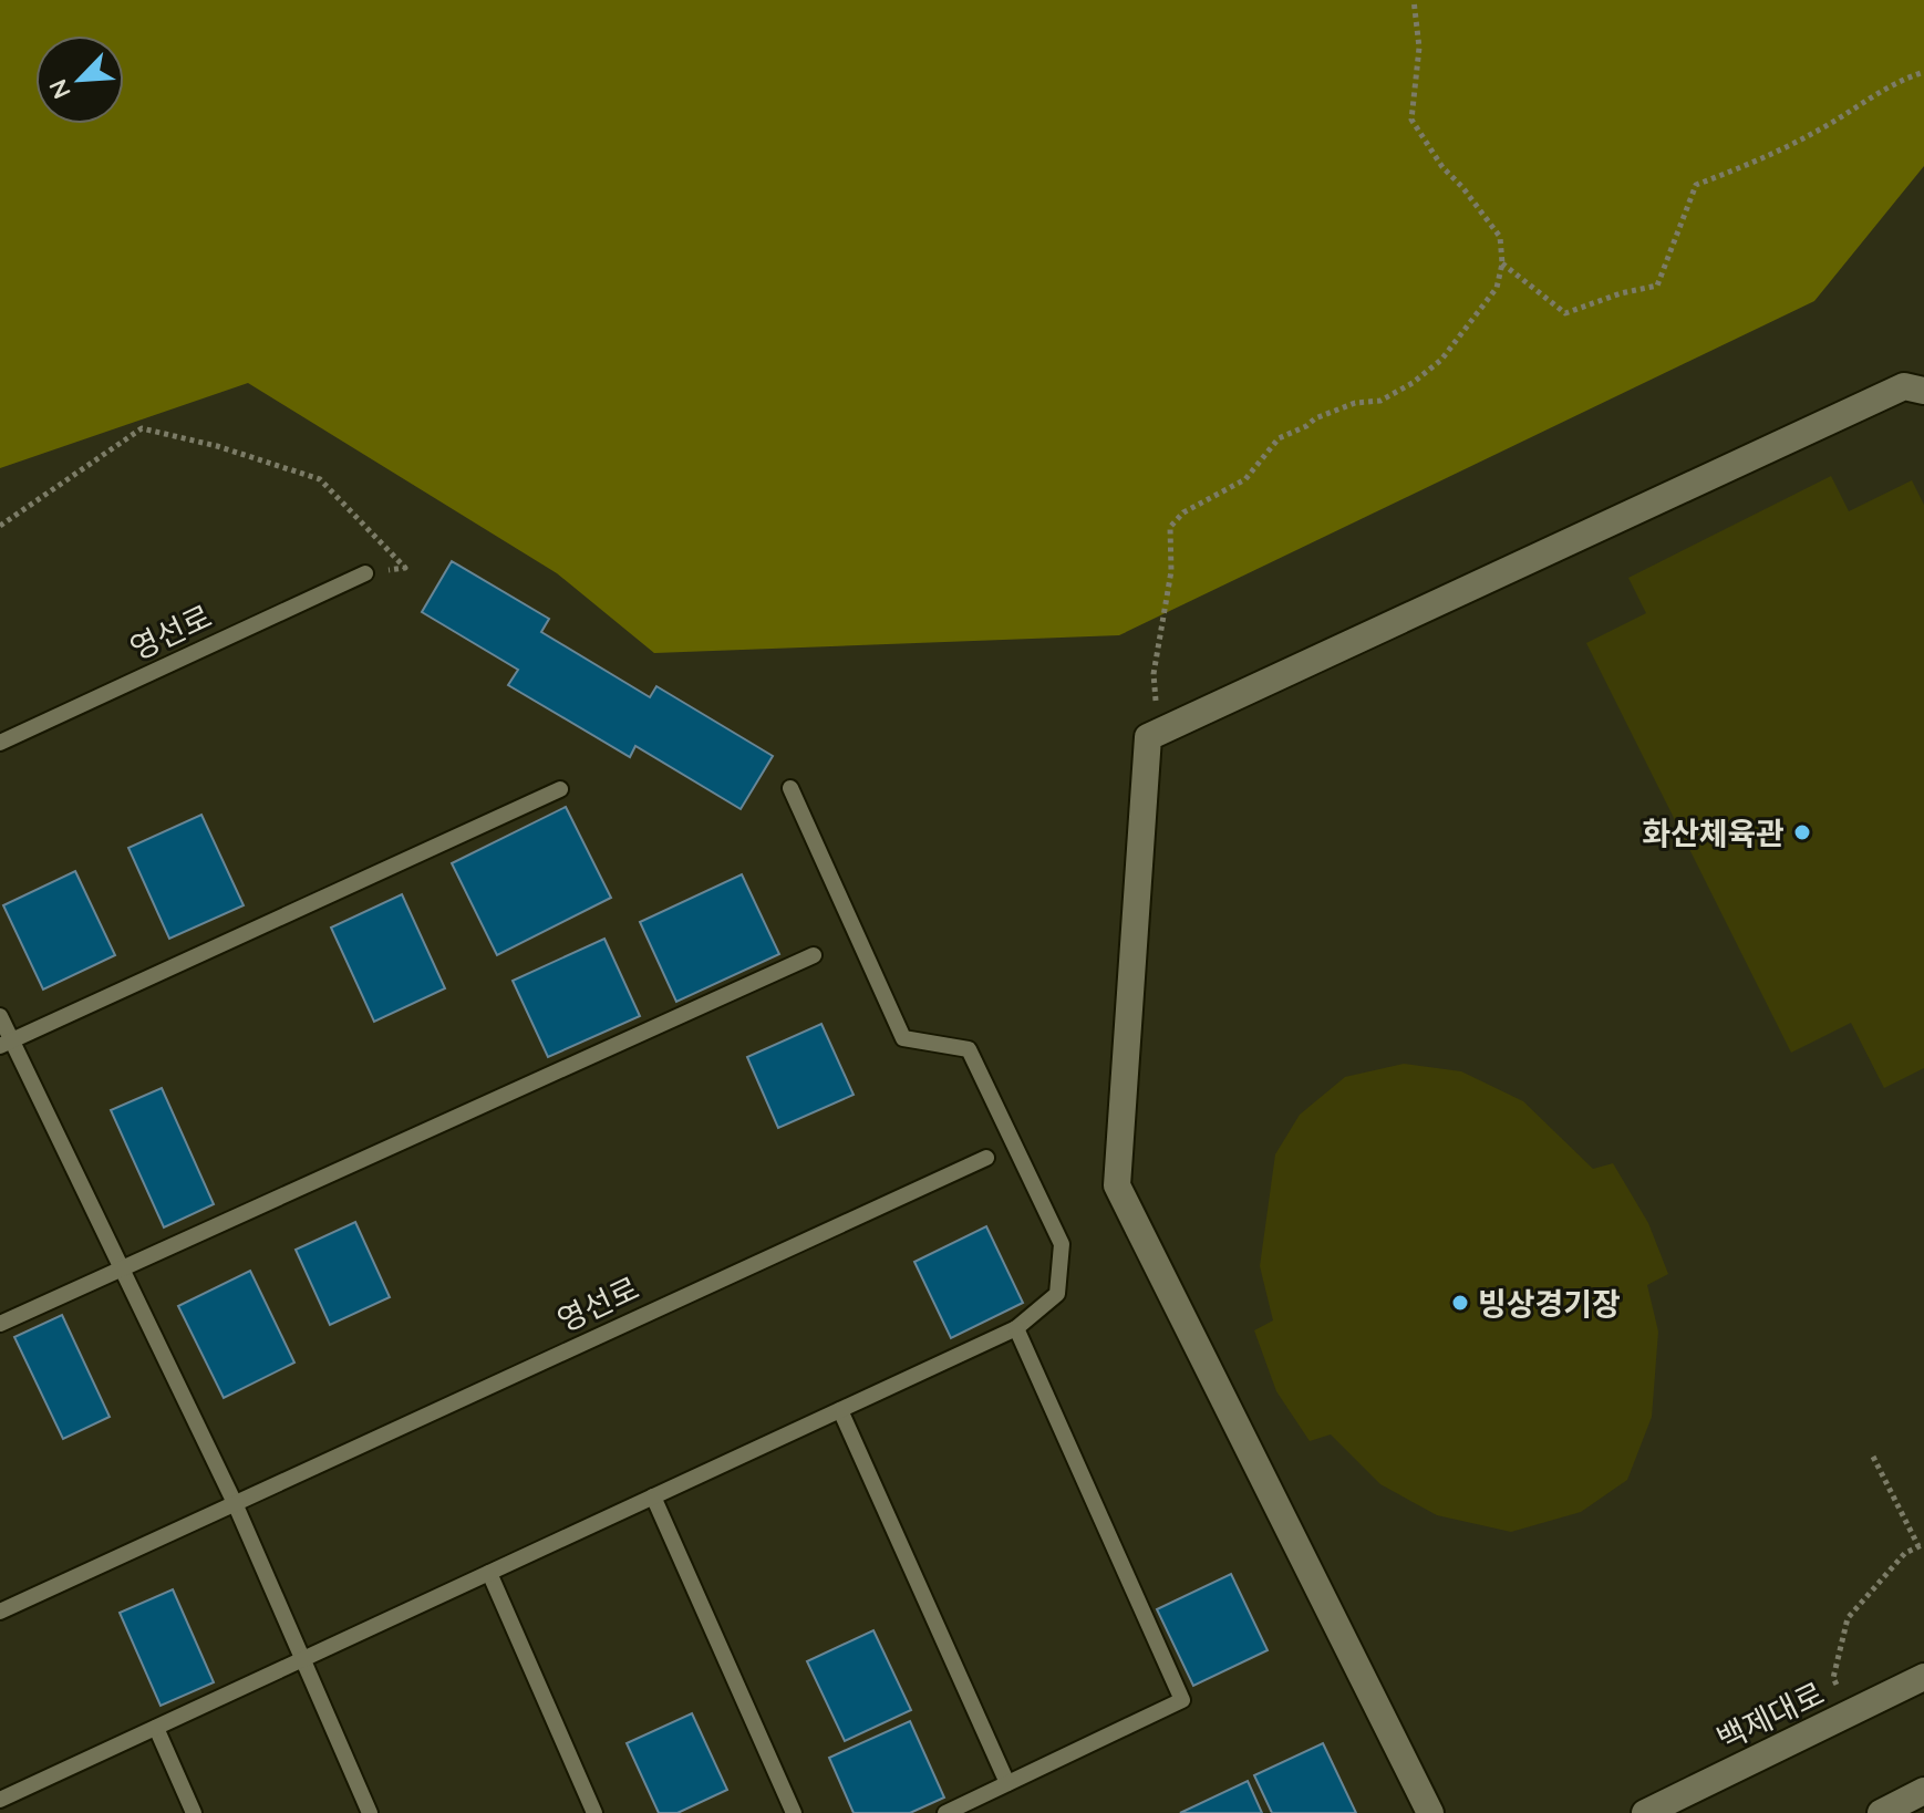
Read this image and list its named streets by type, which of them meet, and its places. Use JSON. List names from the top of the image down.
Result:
{
  "streets": {
    "street": ["백제대로"],
    "lane": ["영선로"]
  },
  "places": ["화산체육관", "빙상경기장"],
  "north": "bottom left"
}
